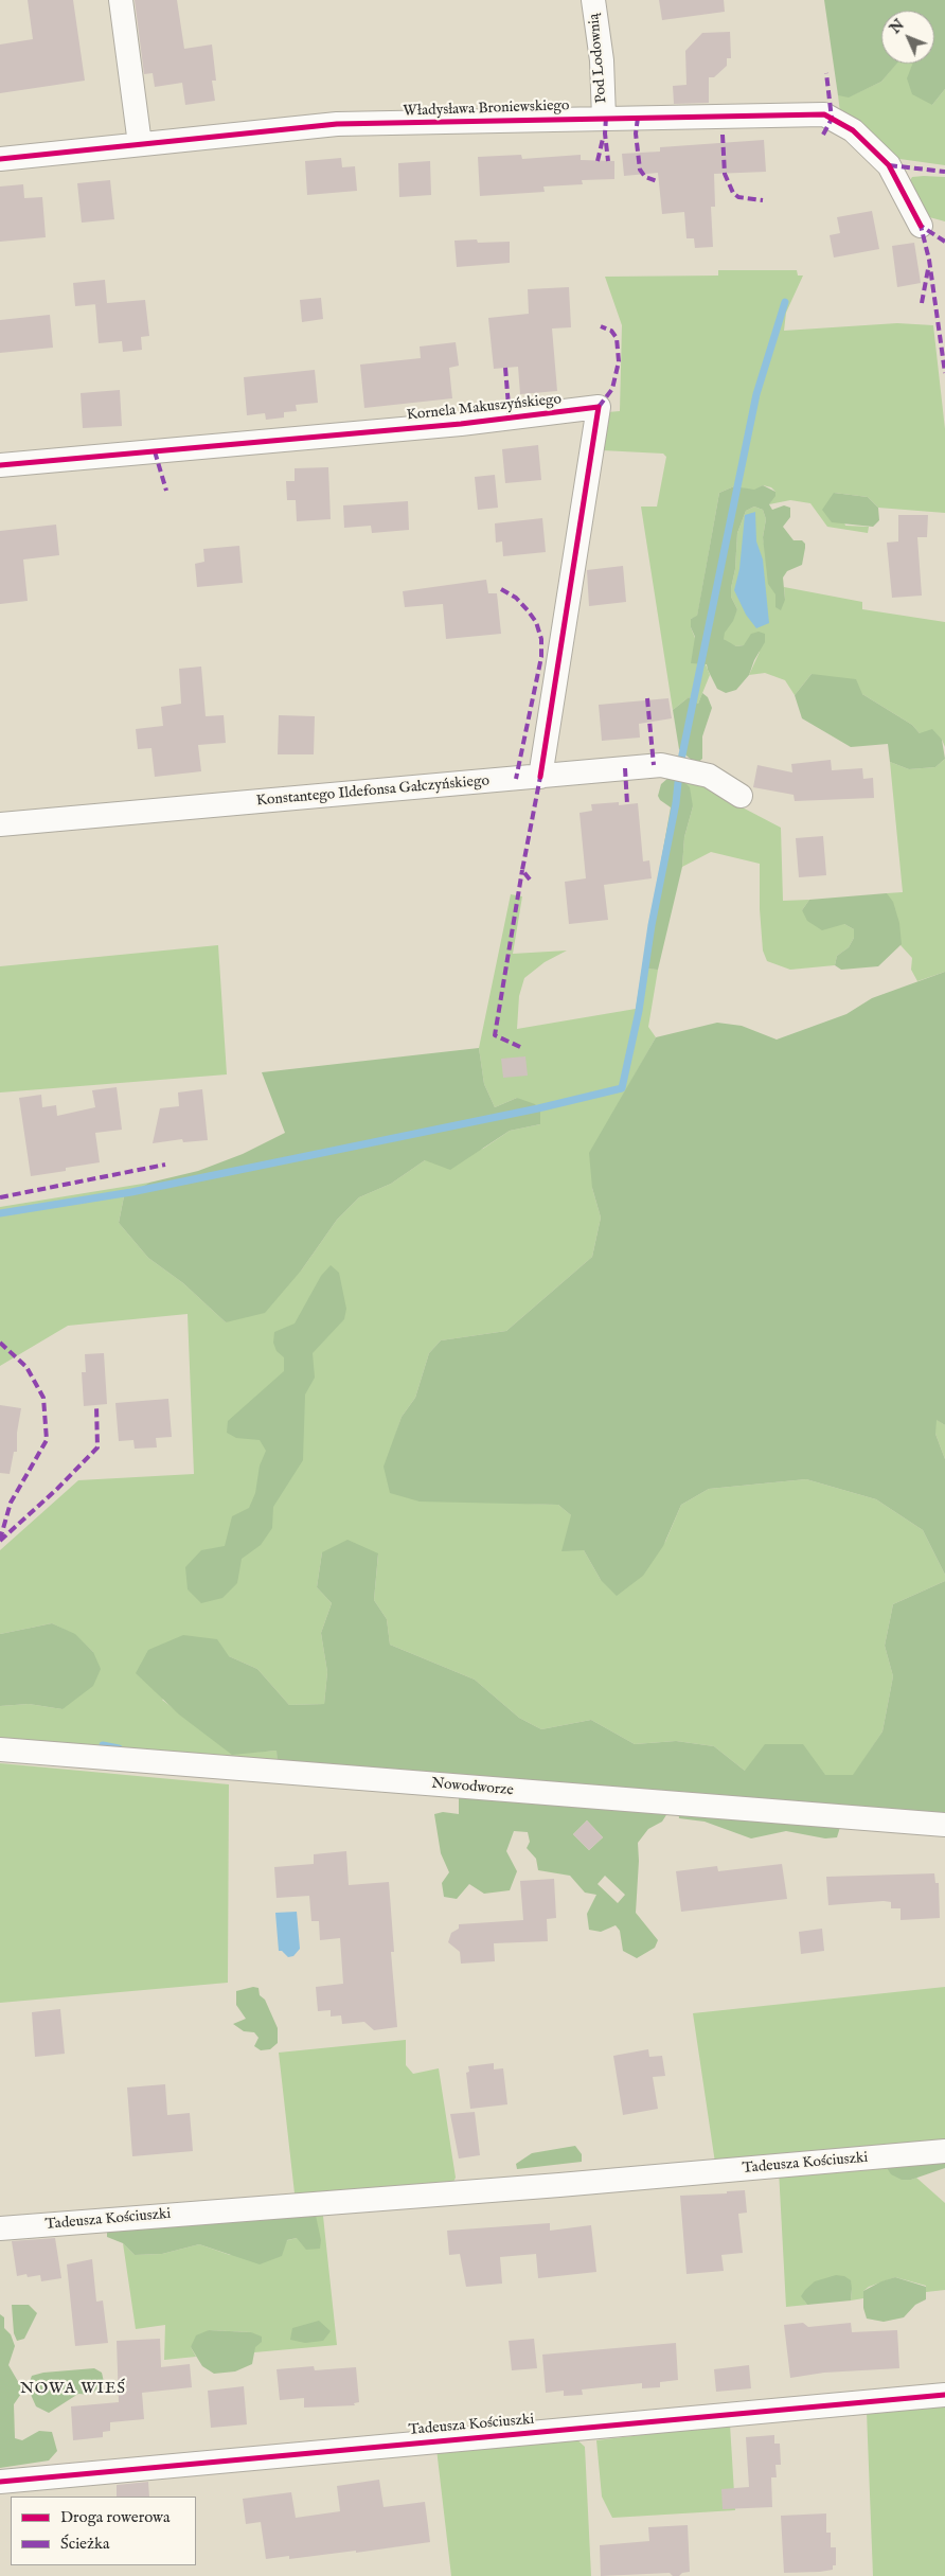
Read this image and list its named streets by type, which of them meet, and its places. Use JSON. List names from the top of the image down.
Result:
{
  "streets": {
    "street": [
      "Pod Lodownią",
      "Władysława Broniewskiego",
      "Kornela Makuszyńskiego",
      "Konstantego Ildefonsa Gałczyńskiego",
      "Nowodworze",
      "Tadeusza Kościuszki"
    ]
  },
  "crossings": [
    ["Pod Lodownią", "Władysława Broniewskiego"],
    ["Kornela Makuszyńskiego", "Konstantego Ildefonsa Gałczyńskiego"]
  ],
  "districts": ["NOWA WIEŚ"],
  "legend": ["Droga rowerowa", "Ścieżka"],
  "north": "top left"
}
